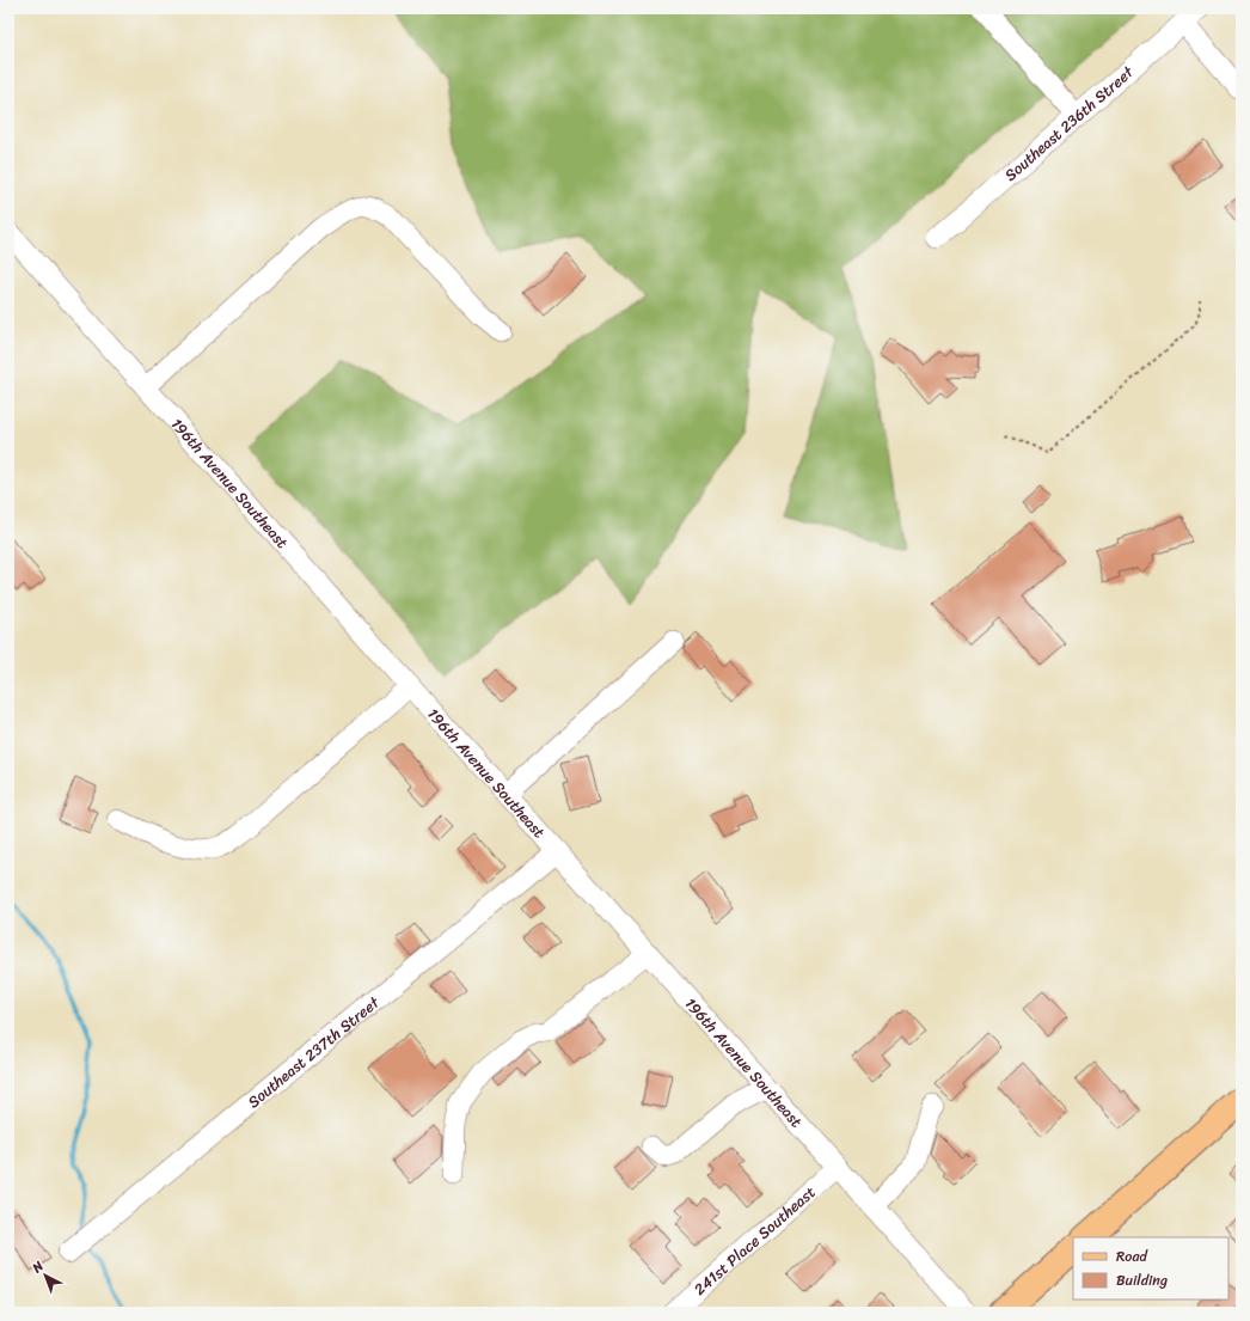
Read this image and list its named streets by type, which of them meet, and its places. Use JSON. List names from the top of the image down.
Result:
{
  "streets": {
    "street": [
      "Southeast 236th Street",
      "196th Avenue Southeast",
      "Southeast 237th Street",
      "241st Place Southeast"
    ]
  },
  "crossings": [
    ["196th Avenue Southeast", "Southeast 237th Street"],
    ["196th Avenue Southeast", "241st Place Southeast"]
  ],
  "legend": ["Road", "Building"],
  "north": "top left"
}
